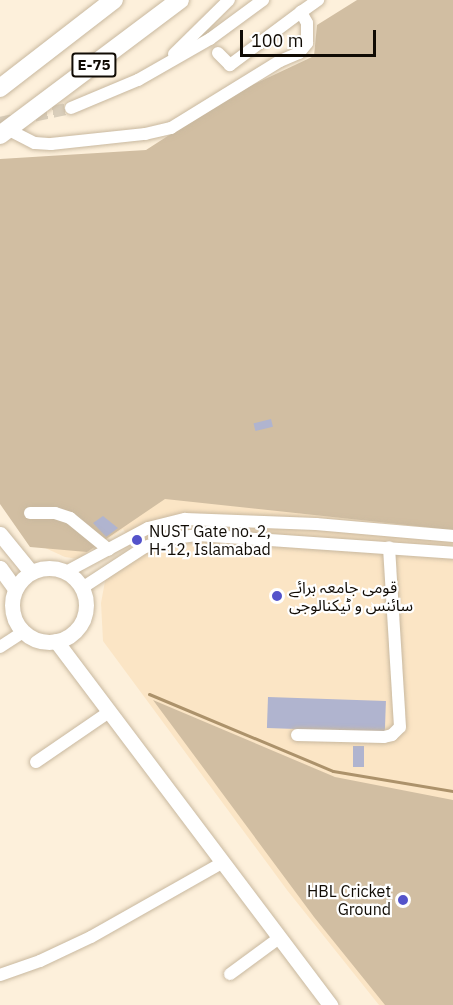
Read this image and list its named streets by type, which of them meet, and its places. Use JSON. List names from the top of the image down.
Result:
{
  "streets": {
    "highway": ["E-75"]
  },
  "places": ["NUST Gate no. 2, H-12, Islamabad", "قومی جامعہ برائے سائنس و ٹیکنالوجی", "HBL Cricket Ground"],
  "scale_bar": "100 m"
}
